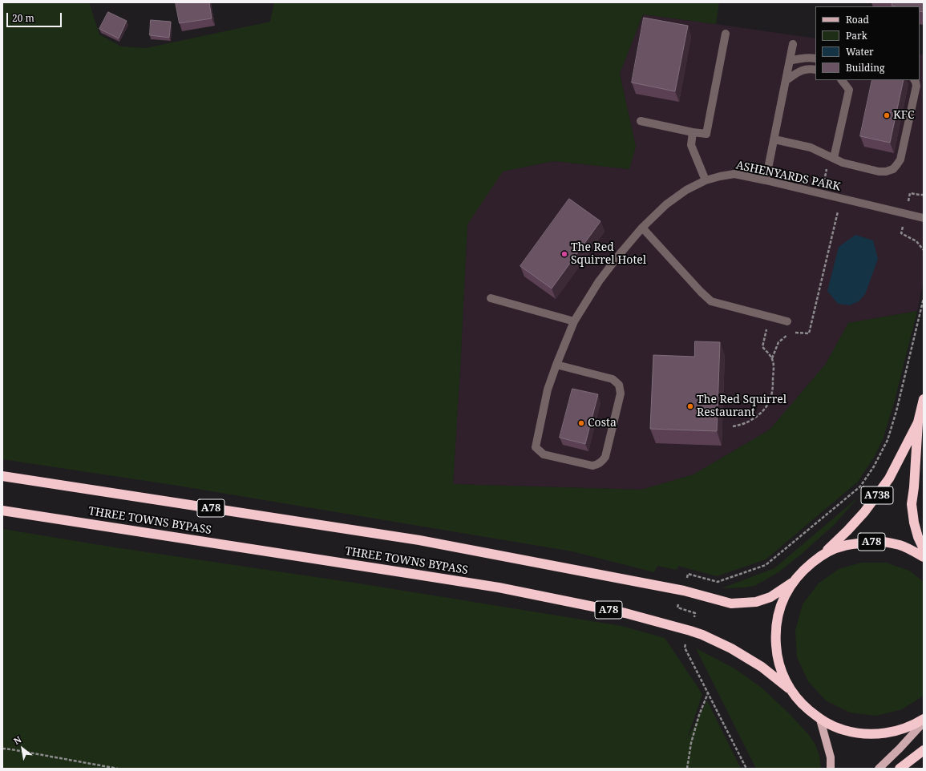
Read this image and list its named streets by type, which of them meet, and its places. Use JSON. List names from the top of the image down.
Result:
{
  "streets": {
    "highway": ["A738", "A78", "THREE TOWNS BYPASS"],
    "street": ["ASHENYARDS PARK"]
  },
  "crossings": [
    ["A738", "A78"],
    ["A78", "THREE TOWNS BYPASS"]
  ],
  "places": [
    "KFC",
    "The Red Squirrel Hotel",
    "The Red Squirrel Restaurant",
    "Costa"
  ],
  "legend": [
    "Road",
    "Park",
    "Water",
    "Building"
  ],
  "scale_bar": "20 m",
  "north": "top left"
}
